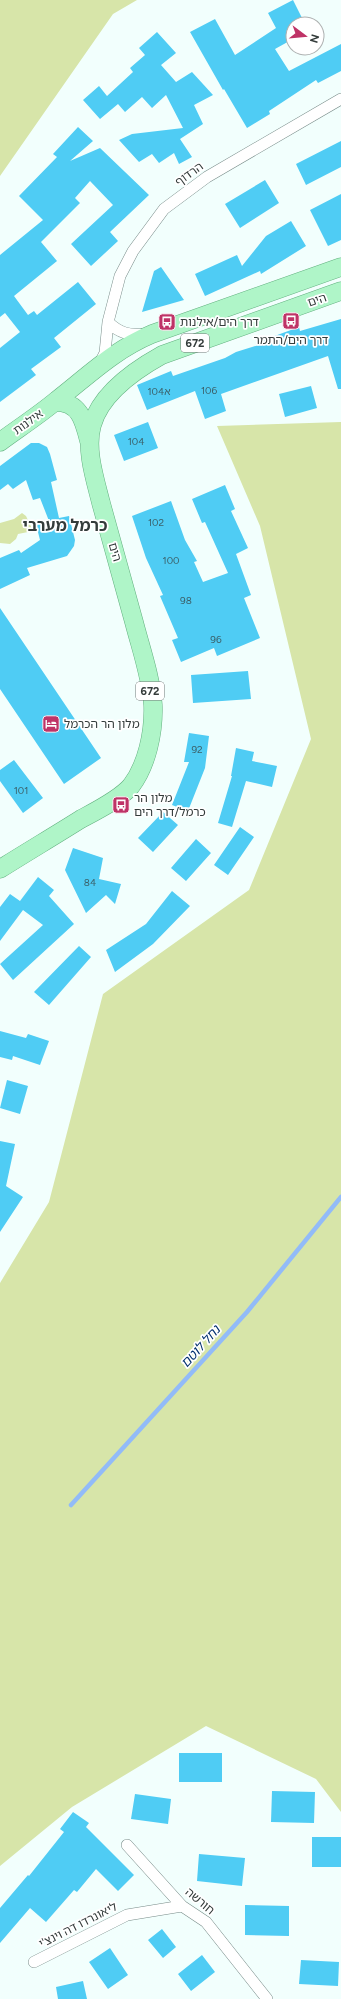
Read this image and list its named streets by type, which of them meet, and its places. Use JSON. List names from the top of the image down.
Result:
{
  "streets": {
    "main road": ["הים", "672", "אילנות"],
    "street": ["הרדוף", "חורשה", "ליאונרדו דה וינצ'י"]
  },
  "crossings": [
    ["הרדוף", "הים"],
    ["הים", "אילנות"],
    ["חורשה", "ליאונרדו דה וינצ'י"]
  ],
  "districts": ["כרמל מערבי"],
  "water": ["נחל לוטם"],
  "places": {
    "bus stop": ["דרך הים/התמר", "דרך הים/אילנות", "מלון הר כרמל/דרך הים"],
    "hotel": ["מלון הר הכרמל"]
  },
  "house_numbers": [
    "106",
    "104א",
    "104",
    "102",
    "100",
    "98",
    "96",
    "92",
    "101",
    "84"
  ],
  "north": "right"
}
